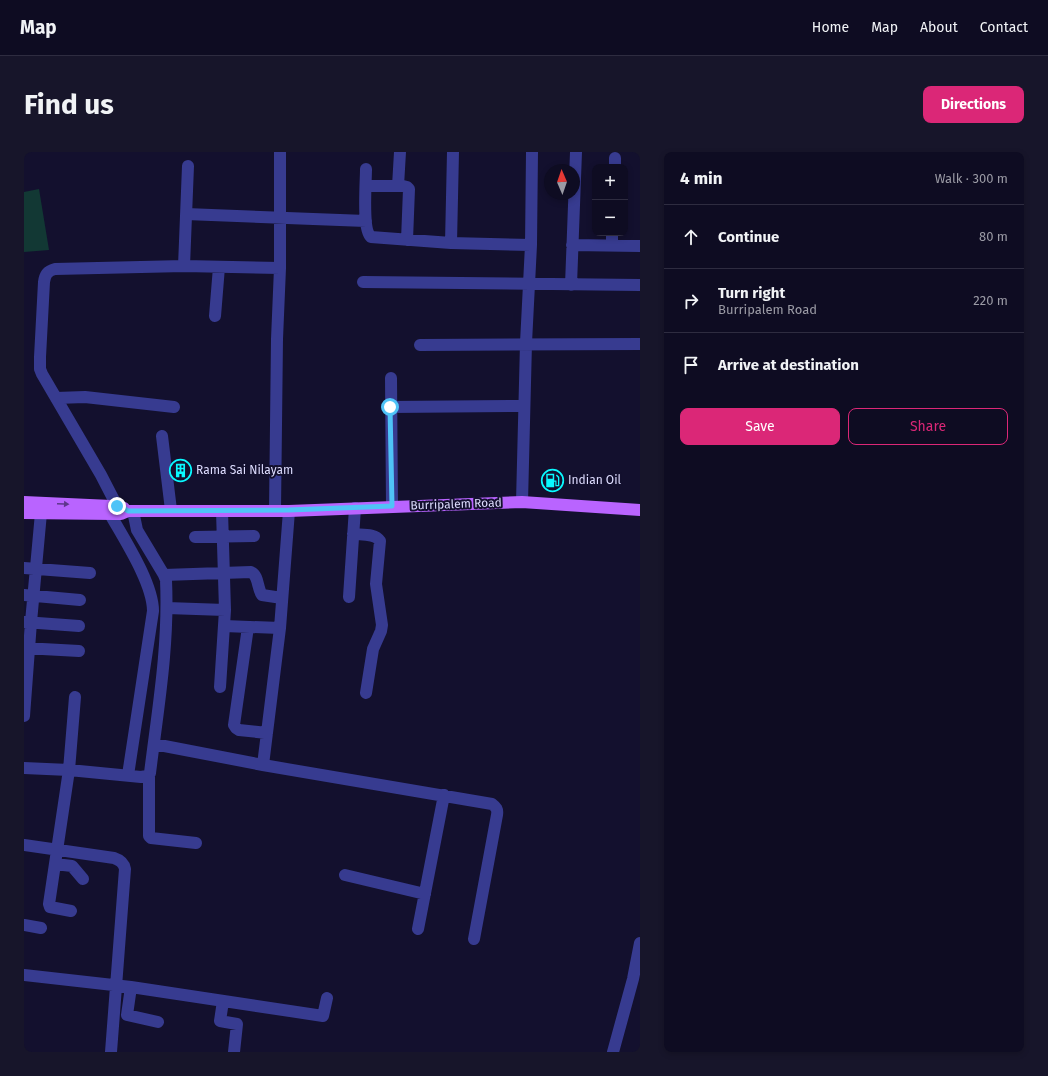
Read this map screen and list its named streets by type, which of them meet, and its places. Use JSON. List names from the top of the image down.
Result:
{
  "streets": {
    "main road": ["Burripalem Road"]
  },
  "places": {
    "building": ["Rama Sai Nilayam"],
    "fuel station": ["Indian Oil"]
  },
  "north": "top",
  "page": {
    "header": "Map",
    "nav": [
      "Home",
      "Map",
      "About",
      "Contact"
    ],
    "buttons": [
      "Directions",
      ["Save", "Share"]
    ],
    "title": "Find us",
    "heading": ["4 min", "Walk · 300 m"],
    "map_buttons": ["+", "−"],
    "list": [
      ["Continue", "80 m"],
      ["Turn right", "Burripalem Road", "220 m"],
      "Arrive at destination"
    ]
  }
}
